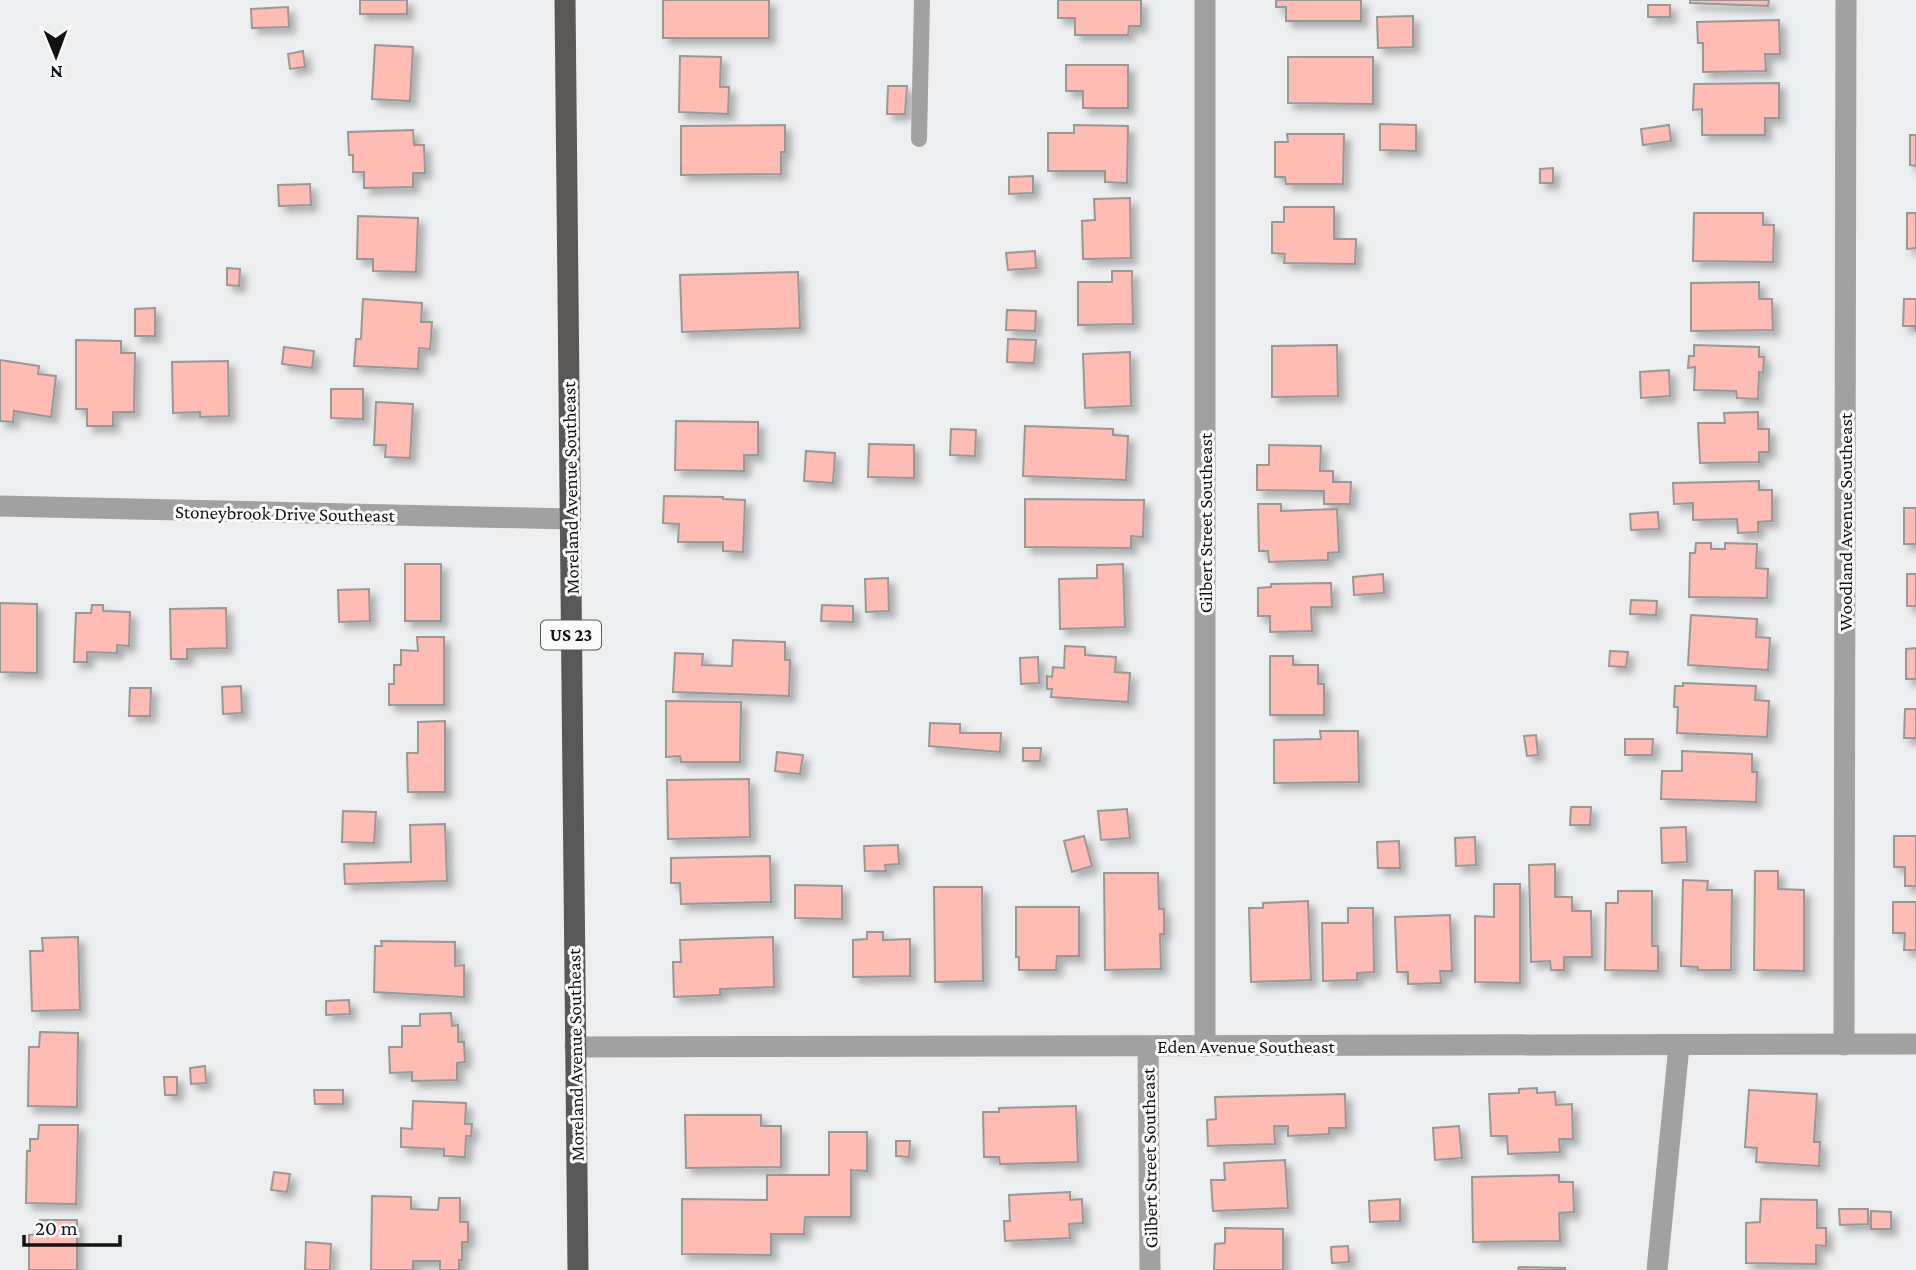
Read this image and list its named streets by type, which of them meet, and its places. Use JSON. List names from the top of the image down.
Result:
{
  "streets": {
    "highway": ["Moreland Avenue Southeast", "US 23"],
    "street": [
      "Stoneybrook Drive Southeast",
      "Woodland Avenue Southeast",
      "Gilbert Street Southeast",
      "Eden Avenue Southeast"
    ]
  },
  "crossings": [
    ["Moreland Avenue Southeast", "Stoneybrook Drive Southeast"],
    ["Moreland Avenue Southeast", "Eden Avenue Southeast"],
    ["Woodland Avenue Southeast", "Eden Avenue Southeast"],
    ["Gilbert Street Southeast", "Eden Avenue Southeast"]
  ],
  "scale_bar": "20 m",
  "north": "bottom"
}
